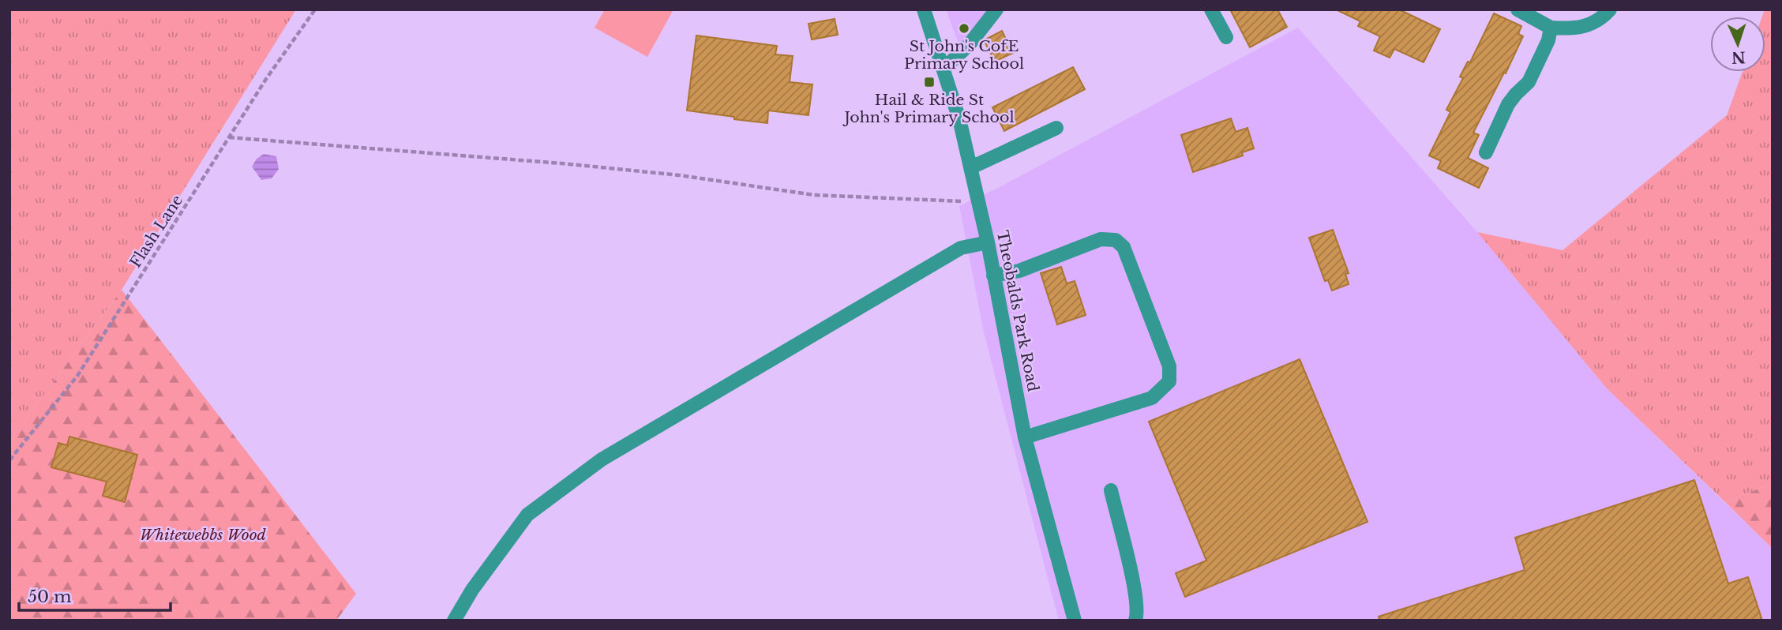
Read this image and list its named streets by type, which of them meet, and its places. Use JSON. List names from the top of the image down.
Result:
{
  "streets": {
    "street": ["Theobalds Park Road"],
    "path": ["Flash Lane"]
  },
  "parks": ["Whitewebbs Wood"],
  "places": {
    "other": ["St John's CofE Primary School"],
    "transit": ["Hail & Ride St John's Primary School"]
  },
  "scale_bar": "50 m",
  "north": "bottom"
}
